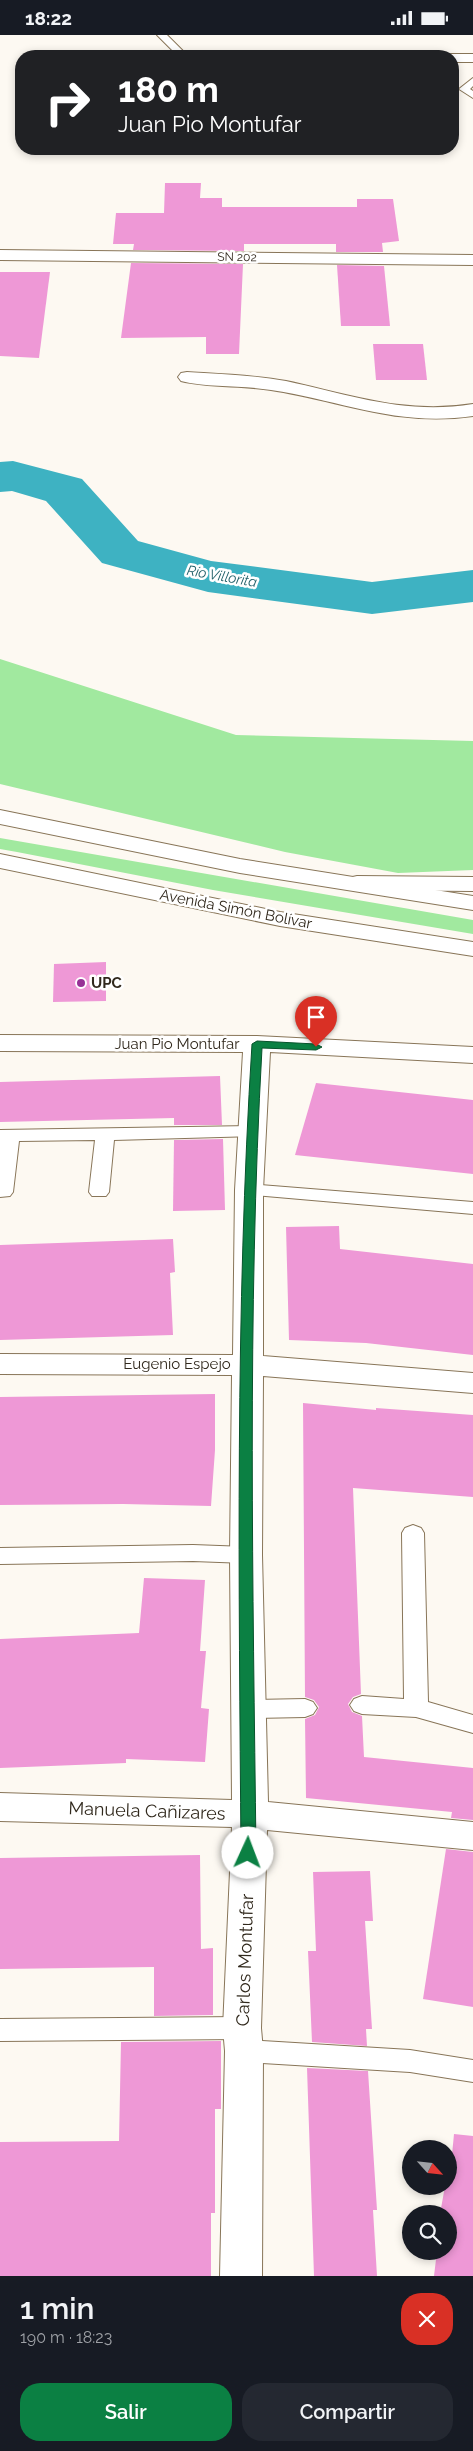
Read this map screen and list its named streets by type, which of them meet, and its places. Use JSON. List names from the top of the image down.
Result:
{
  "streets": {
    "main road": [
      "SN 202",
      "Avenida Simón Bolívar",
      "Juan Pio Montufar",
      "Eugenio Espejo",
      "Manuela Cañizares",
      "Carlos Montufar"
    ]
  },
  "crossings": [
    ["Juan Pio Montufar", "Carlos Montufar"],
    ["Eugenio Espejo", "Carlos Montufar"],
    ["Manuela Cañizares", "Carlos Montufar"]
  ],
  "water": ["Río Villorita"],
  "places": ["UPC"],
  "north": "bottom right",
  "page": {
    "status": "18:22",
    "turn": ["180 m", "Juan Pio Montufar"],
    "heading": ["1 min", "190 m · 18:23"],
    "buttons": ["Salir", "Compartir"]
  }
}
